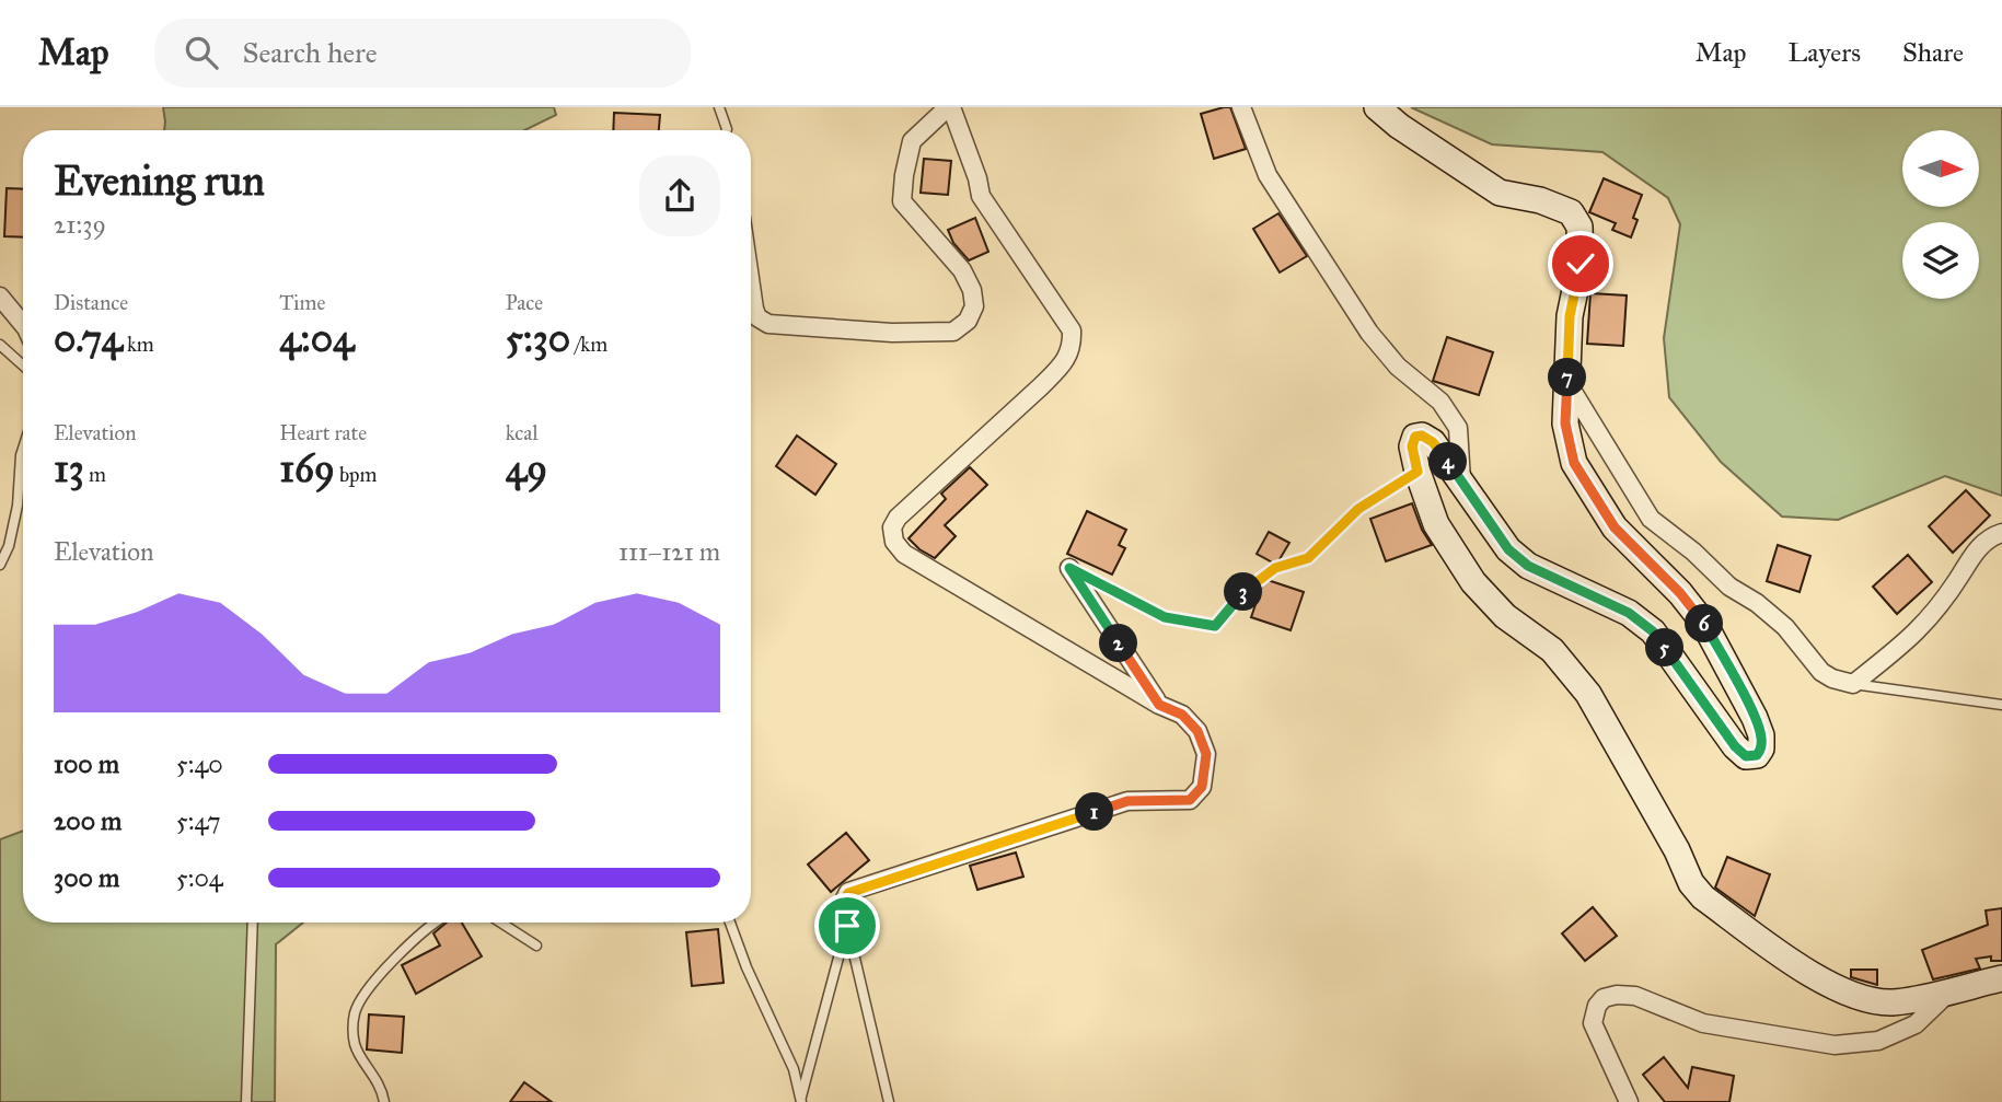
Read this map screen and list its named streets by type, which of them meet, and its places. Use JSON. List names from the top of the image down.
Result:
{
  "north": "right",
  "page": {
    "header": "Map",
    "search": "Search here",
    "nav": ["Map", "Layers", "Share"],
    "heading": ["Evening run", "21:39"],
    "stats": [
      ["Distance", "0.74 km"],
      ["Time", "4:04"],
      ["Pace", "5:30 /km"],
      ["Elevation", "13 m"],
      ["Heart rate", "169 bpm"],
      ["kcal", "49"]
    ],
    "pins": [
      "7",
      "4",
      "3",
      "6",
      "2",
      "5",
      "1"
    ],
    "chart": ["Elevation", "111–121 m"],
    "list": [
      {
        "name": "100 m",
        "note": "5:40"
      },
      {
        "name": "200 m",
        "note": "5:47"
      },
      {
        "name": "300 m",
        "note": "5:04"
      }
    ]
  }
}
